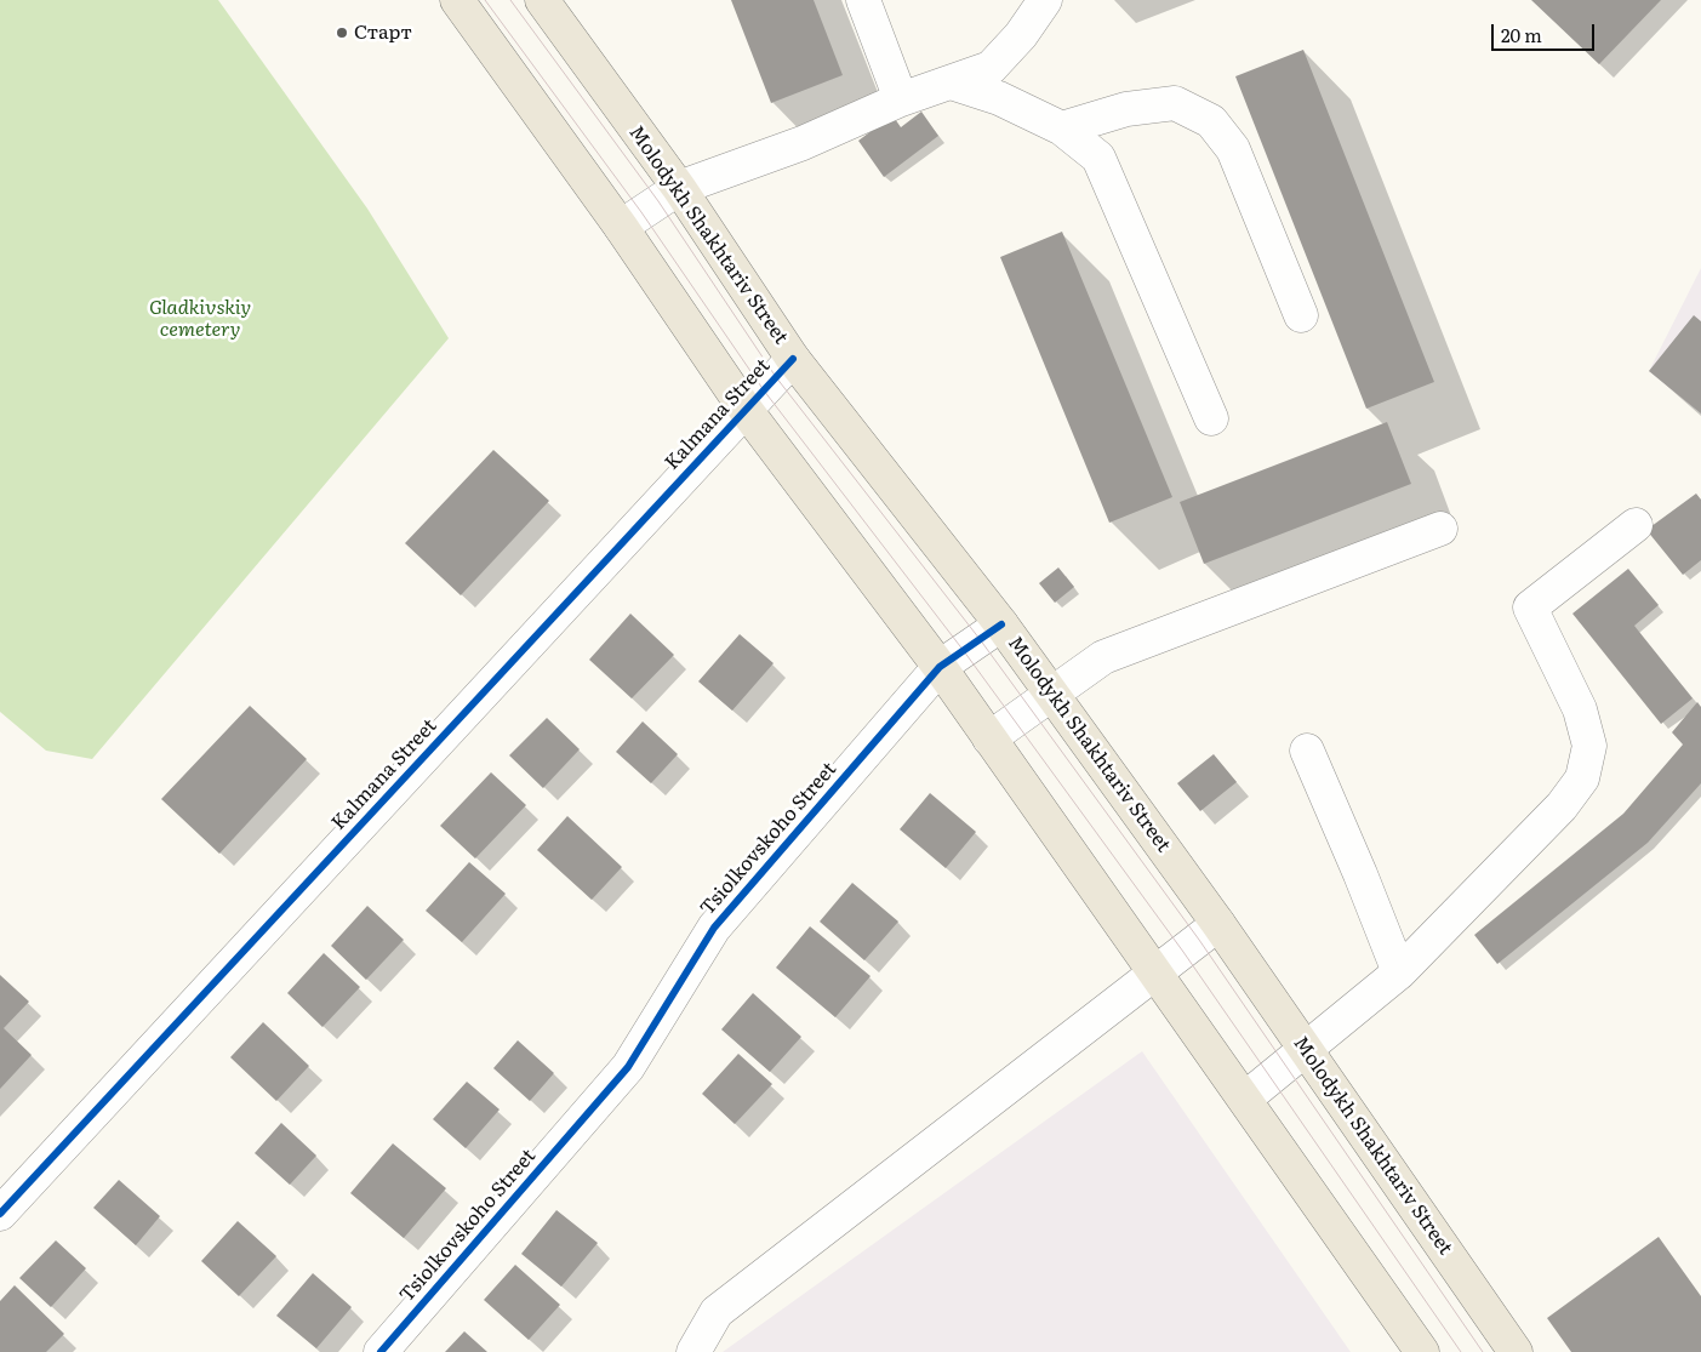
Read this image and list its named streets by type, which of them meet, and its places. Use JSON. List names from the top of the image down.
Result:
{
  "streets": {
    "main road": ["Molodykh Shakhtariv Street"],
    "street": ["Kalmana Street", "Tsiolkovskoho Street"]
  },
  "crossings": [
    ["Molodykh Shakhtariv Street", "Kalmana Street"],
    ["Molodykh Shakhtariv Street", "Tsiolkovskoho Street"]
  ],
  "parks": ["Gladkivskiy cemetery"],
  "places": ["Старт"],
  "scale_bar": "20 m"
}
